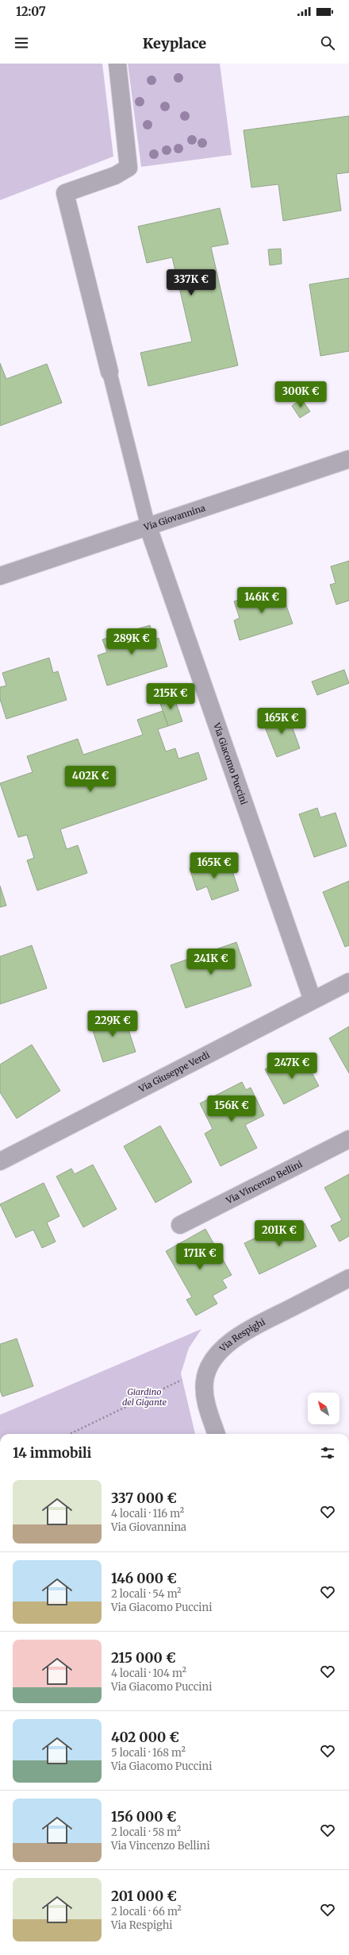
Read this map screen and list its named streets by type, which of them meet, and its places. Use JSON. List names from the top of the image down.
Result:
{
  "streets": {
    "street": [
      "Via Giovannina",
      "Via Giacomo Puccini",
      "Via Giuseppe Verdi",
      "Via Vincenzo Bellini",
      "Via Respighi"
    ]
  },
  "crossings": [
    ["Via Giovannina", "Via Giacomo Puccini"],
    ["Via Giacomo Puccini", "Via Giuseppe Verdi"]
  ],
  "parks": ["Giardino del Gigante"],
  "north": "top left",
  "page": {
    "status": "12:07",
    "header": "Keyplace",
    "price": [
      "337K €",
      "300K €",
      "146K €",
      "289K €",
      "215K €",
      "165K €",
      "402K €",
      "165K €",
      "241K €",
      "229K €",
      "247K €",
      "156K €",
      "201K €",
      "171K €"
    ],
    "heading": "14 immobili",
    "list": [
      {
        "name": "337 000 €",
        "note": "4 locali · 116 m² · Via Giovannina"
      },
      {
        "name": "146 000 €",
        "note": "2 locali · 54 m² · Via Giacomo Puccini"
      },
      {
        "name": "215 000 €",
        "note": "4 locali · 104 m² · Via Giacomo Puccini"
      },
      {
        "name": "402 000 €",
        "note": "5 locali · 168 m² · Via Giacomo Puccini"
      },
      {
        "name": "156 000 €",
        "note": "2 locali · 58 m² · Via Vincenzo Bellini"
      },
      {
        "name": "201 000 €",
        "note": "2 locali · 66 m² · Via Respighi"
      }
    ]
  }
}
